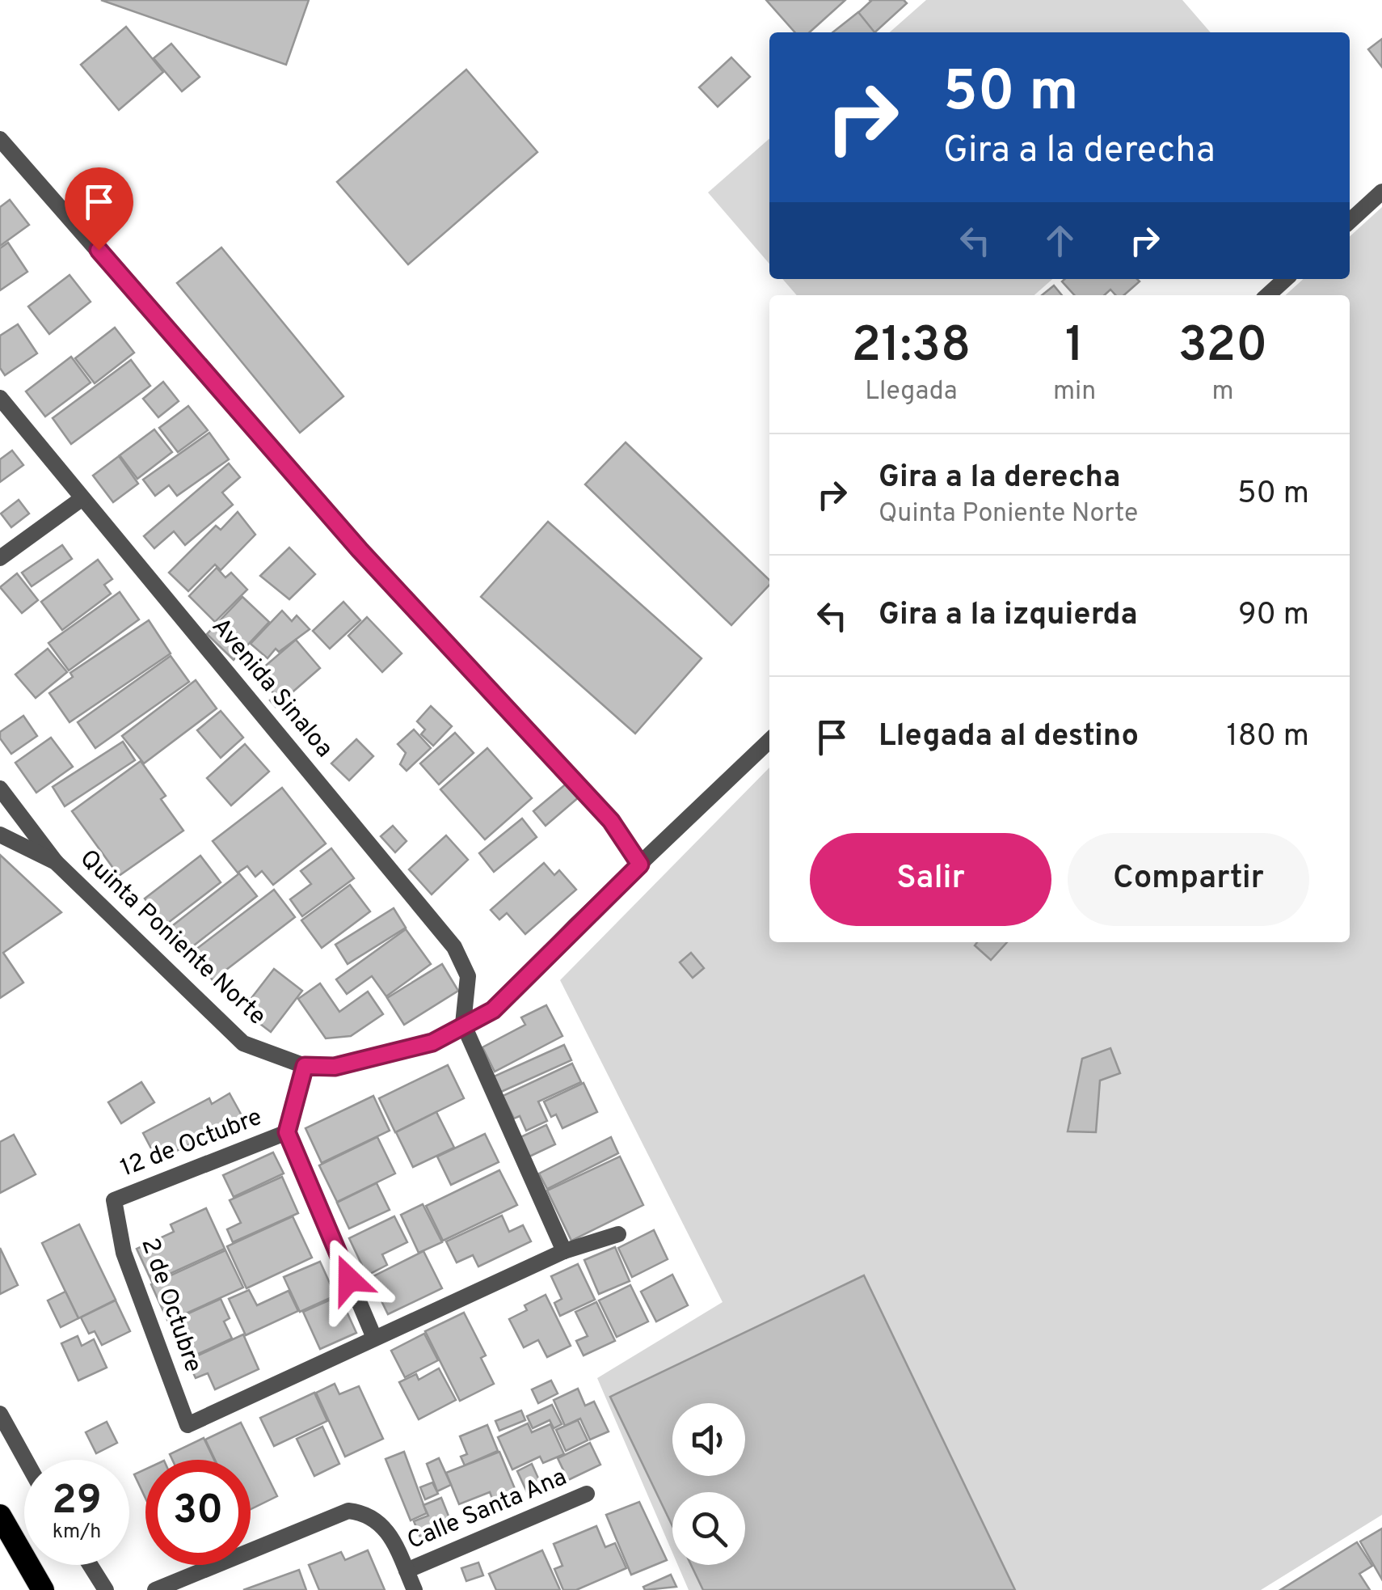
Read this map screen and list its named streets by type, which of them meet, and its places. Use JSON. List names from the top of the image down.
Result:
{
  "streets": {
    "street": [
      "Avenida Sinaloa",
      "Quinta Poniente Norte",
      "12 de Octubre",
      "2 de Octubre",
      "Calle Santa Ana"
    ]
  },
  "crossings": [
    ["Avenida Sinaloa", "Quinta Poniente Norte"],
    ["12 de Octubre", "2 de Octubre"]
  ],
  "page": {
    "turn": ["50 m", "Gira a la derecha"],
    "eta": [
      "21:38",
      "Llegada",
      "1",
      "min",
      "320",
      "m"
    ],
    "list": [
      {
        "name": "Gira a la derecha",
        "note": "Quinta Poniente Norte",
        "value": "50 m"
      },
      {
        "name": "Gira a la izquierda",
        "value": "90 m"
      },
      {
        "name": "Llegada al destino",
        "value": "180 m"
      }
    ],
    "buttons": ["Salir", "Compartir"],
    "speed": "29 km/h",
    "limit": "30"
  }
}
